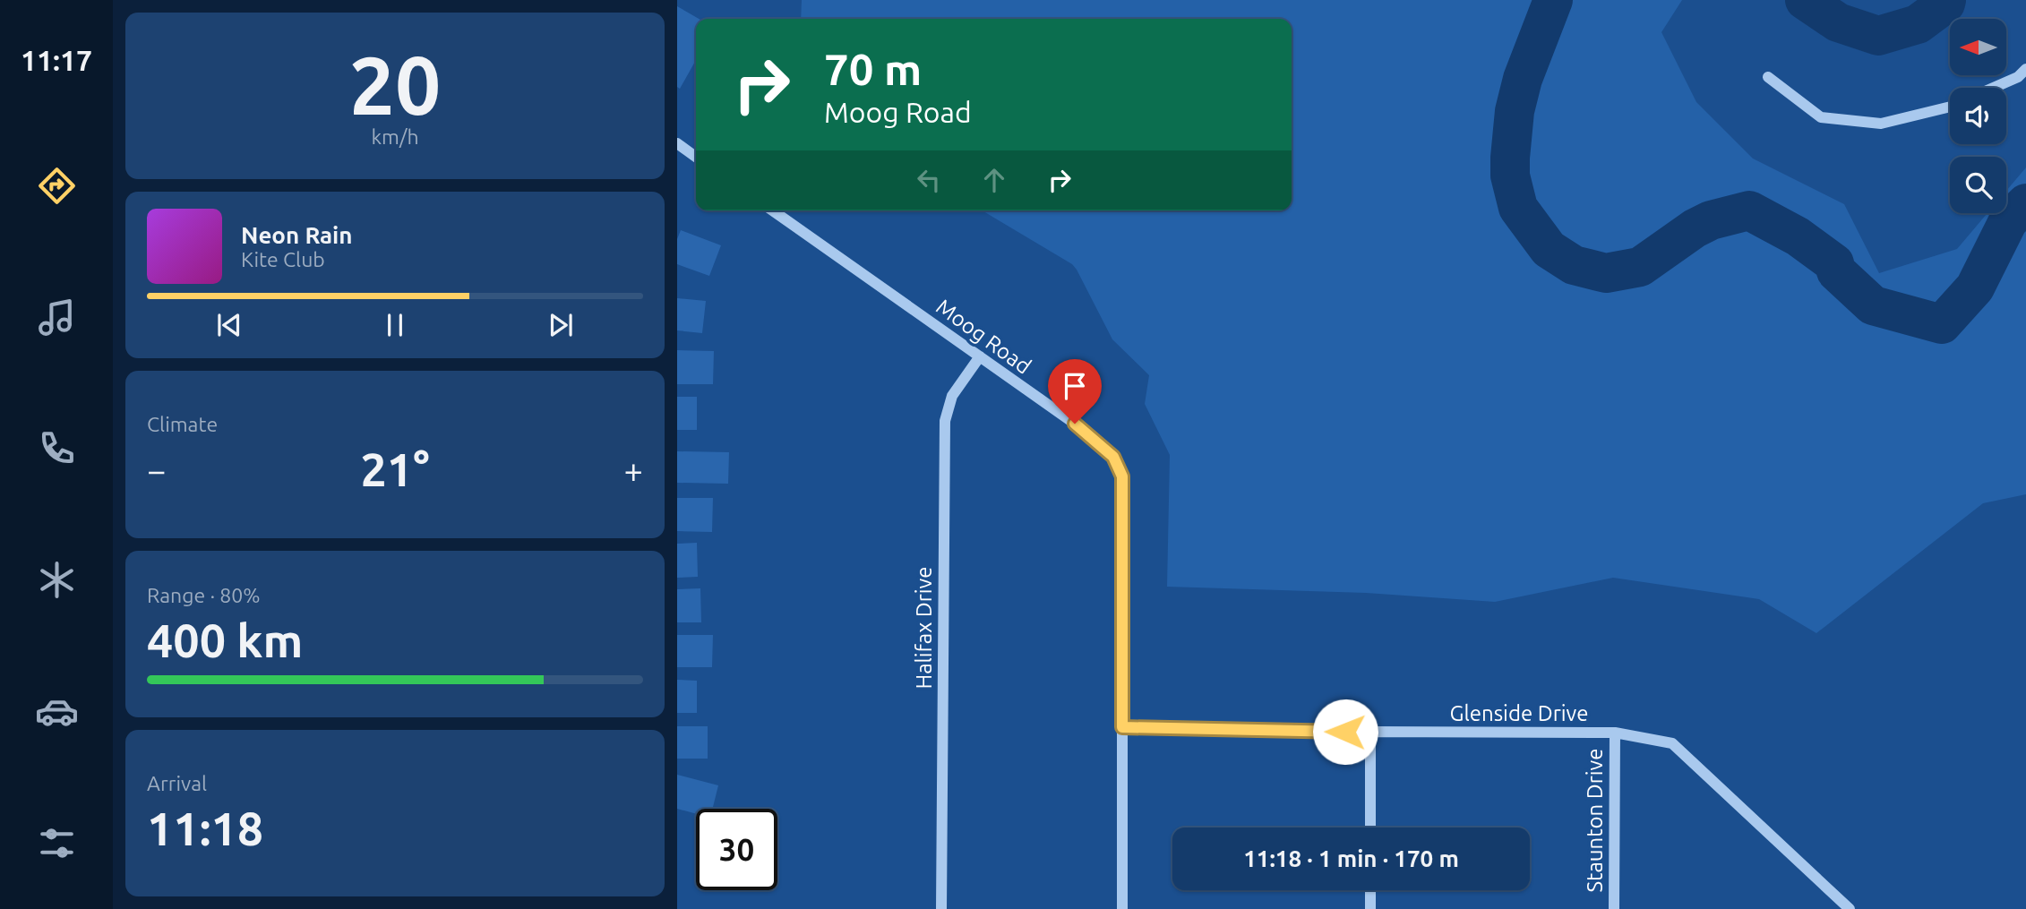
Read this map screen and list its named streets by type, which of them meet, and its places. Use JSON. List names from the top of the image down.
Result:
{
  "streets": {
    "street": [
      "Moog Road",
      "Halifax Drive",
      "Glenside Drive",
      "Staunton Drive"
    ]
  },
  "crossings": [
    ["Moog Road", "Halifax Drive"],
    ["Moog Road", "Glenside Drive"],
    ["Glenside Drive", "Staunton Drive"]
  ],
  "north": "left",
  "page": {
    "tabs": "11:17",
    "tile": [
      ["20", "km/h"],
      "Climate",
      ["Range · 80%", "400 km"],
      ["Arrival", "11:18"]
    ],
    "turn": ["70 m", "Moog Road"],
    "song": ["Neon Rain", "Kite Club"],
    "heat": ["−", "21°", "+"],
    "limit": "30",
    "trip": "11:18 · 1 min · 170 m"
  }
}
